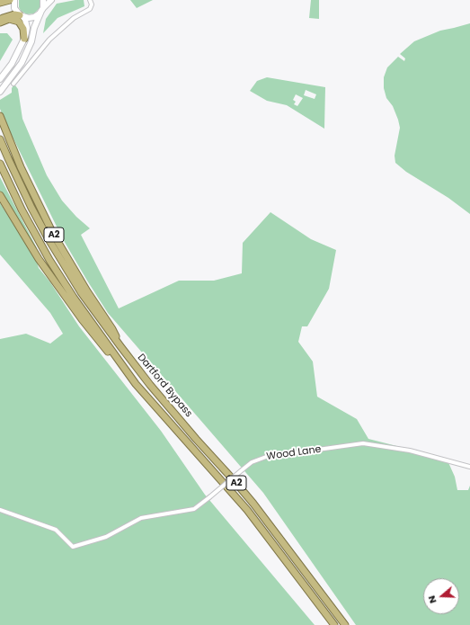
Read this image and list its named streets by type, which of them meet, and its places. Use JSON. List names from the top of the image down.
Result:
{
  "streets": {
    "highway": ["A2", "Dartford Bypass"],
    "street": ["Wood Lane"]
  },
  "crossings": [
    ["A2", "Dartford Bypass"]
  ],
  "north": "left"
}
